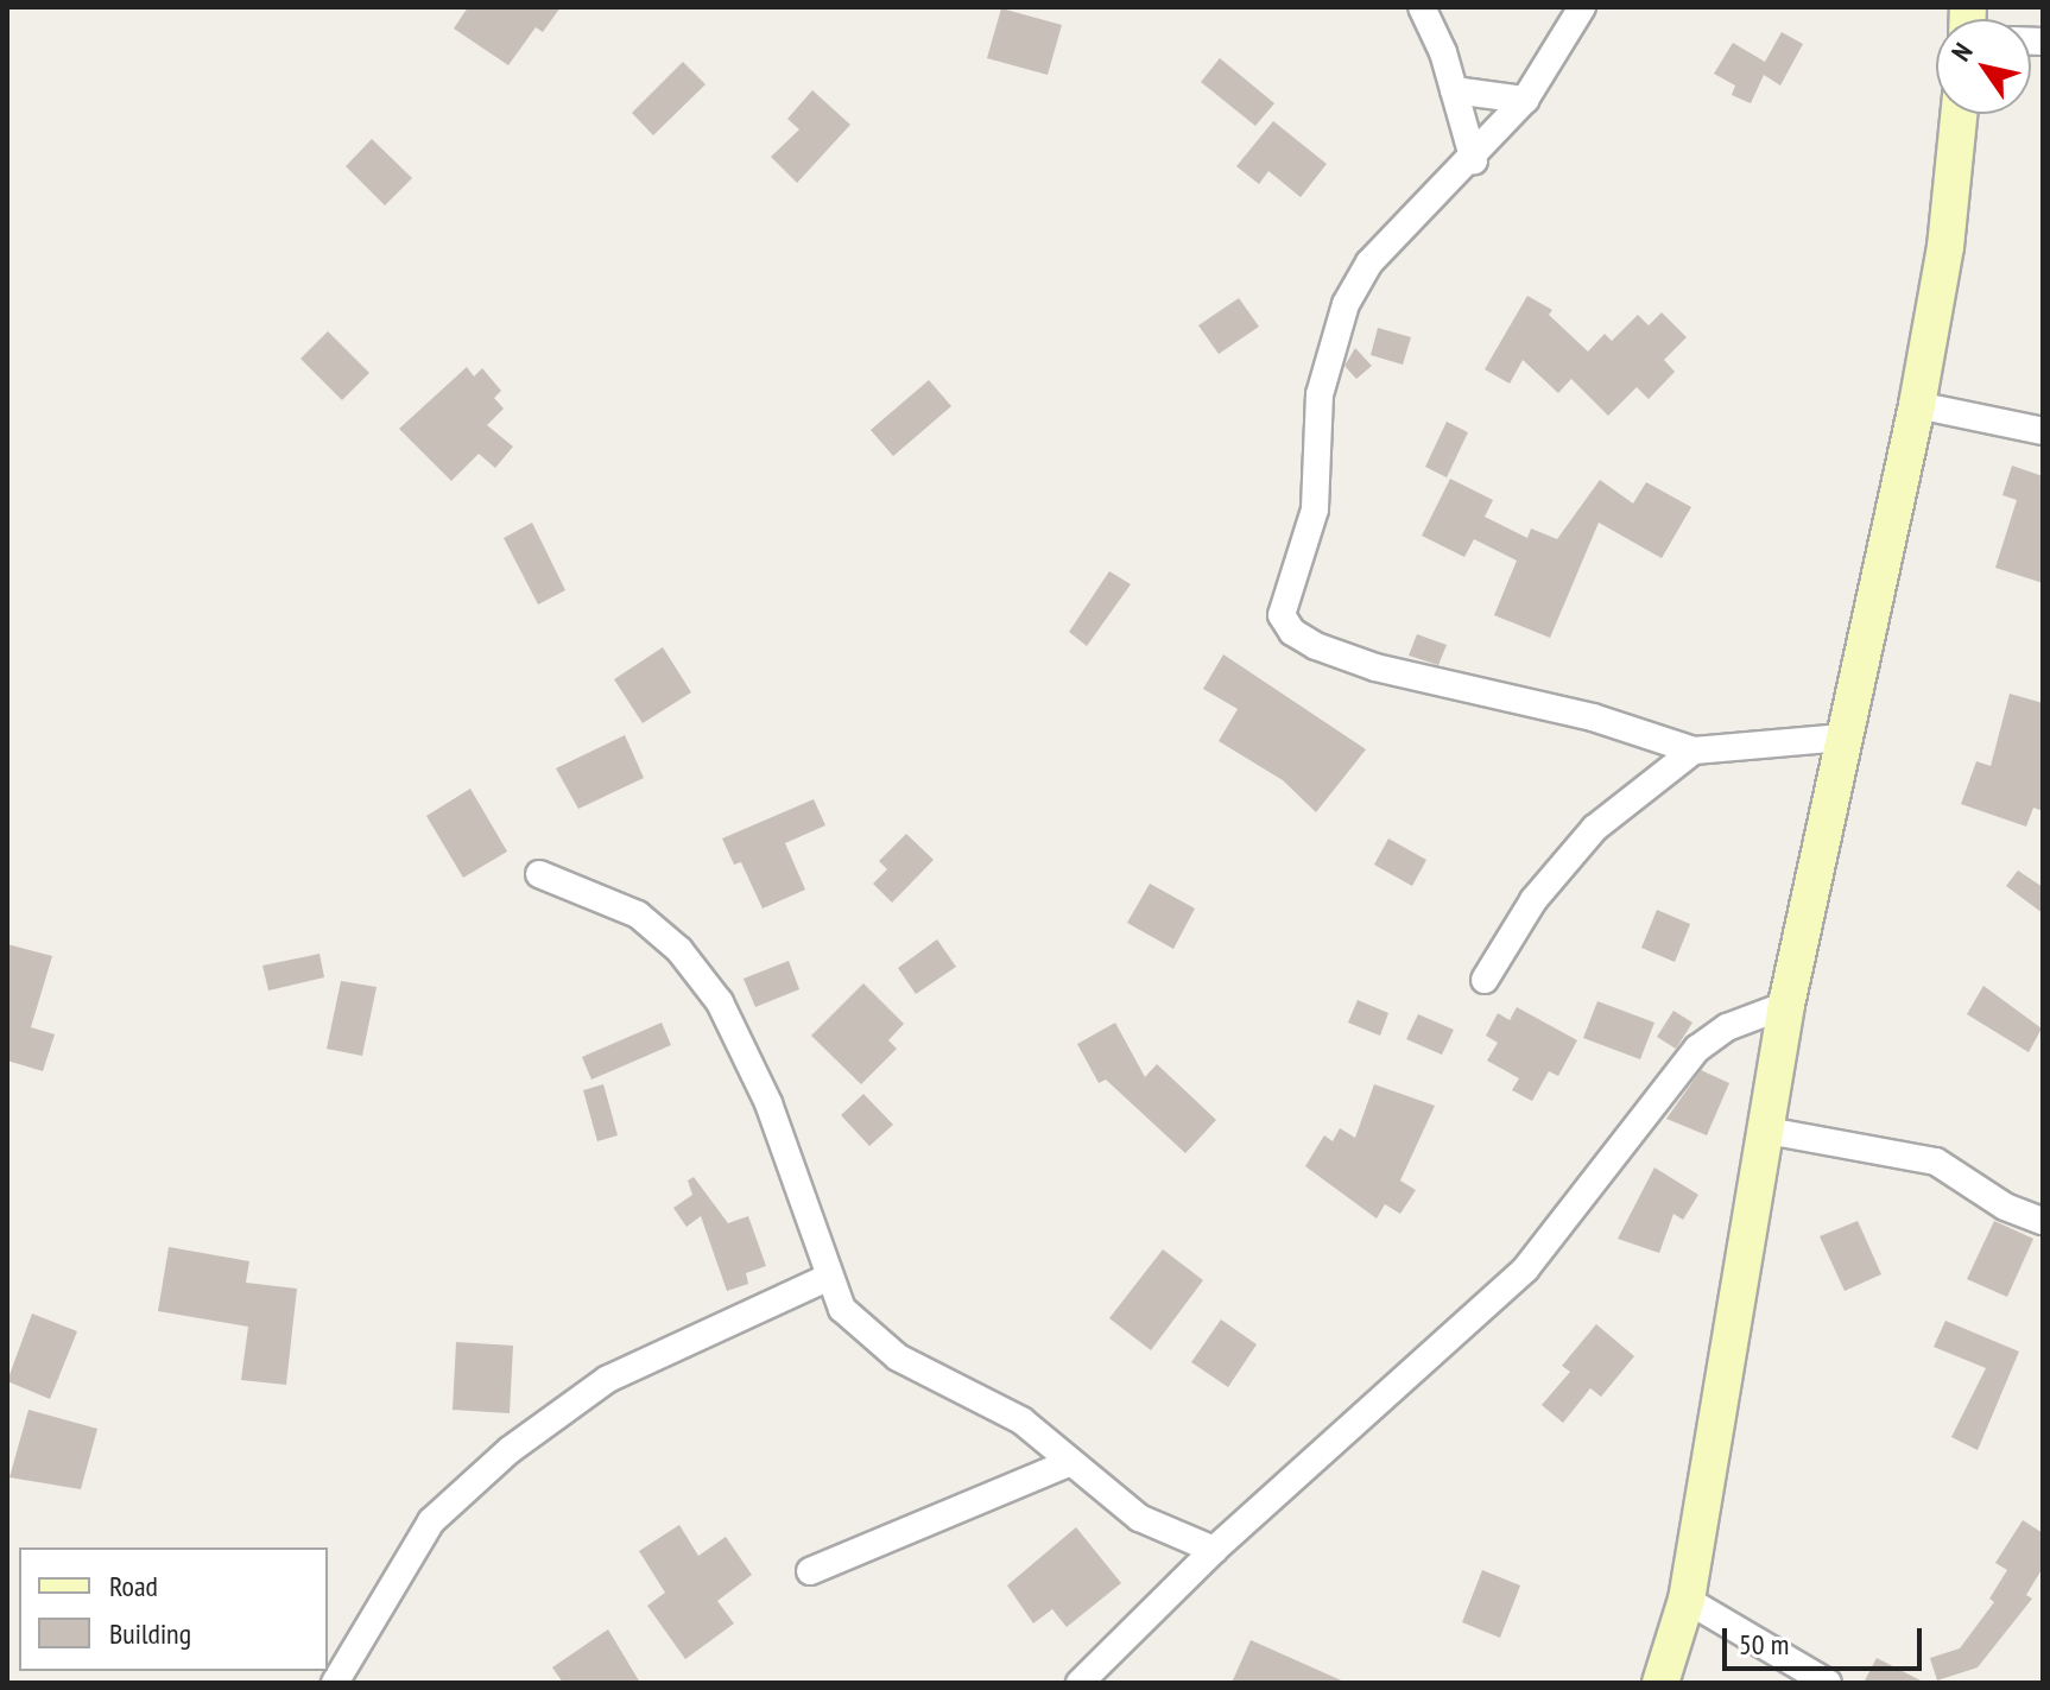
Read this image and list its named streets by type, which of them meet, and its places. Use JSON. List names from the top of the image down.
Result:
{
  "legend": ["Road", "Building"],
  "scale_bar": "50 m",
  "north": "top left"
}
